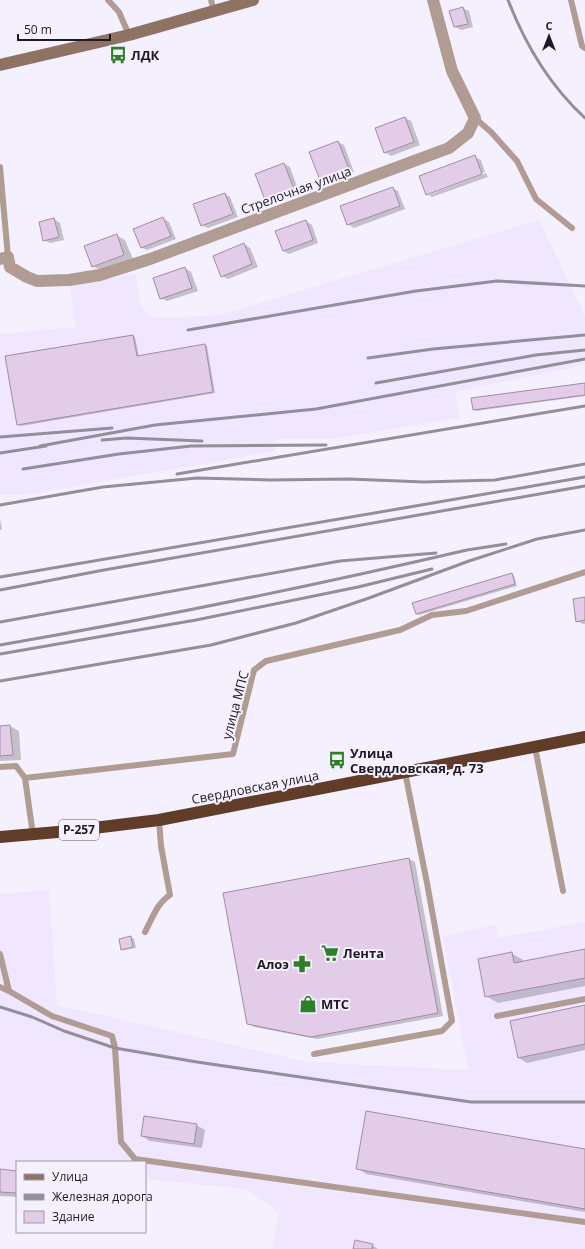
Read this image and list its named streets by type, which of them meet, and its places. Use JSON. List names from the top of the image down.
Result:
{
  "streets": {
    "highway": ["Свердловская улица", "Р-257"],
    "street": ["Стрелочная улица"],
    "lane": ["улица МПС"]
  },
  "places": {
    "bus stop": ["ЛДК", "Улица Свердловская, д. 73"],
    "supermarket": ["Лента"],
    "pharmacy": ["Алоэ"],
    "shop": ["МТС"]
  },
  "legend": ["Улица", "Железная дорога", "Здание"],
  "scale_bar": "50 m",
  "north": "top"
}
